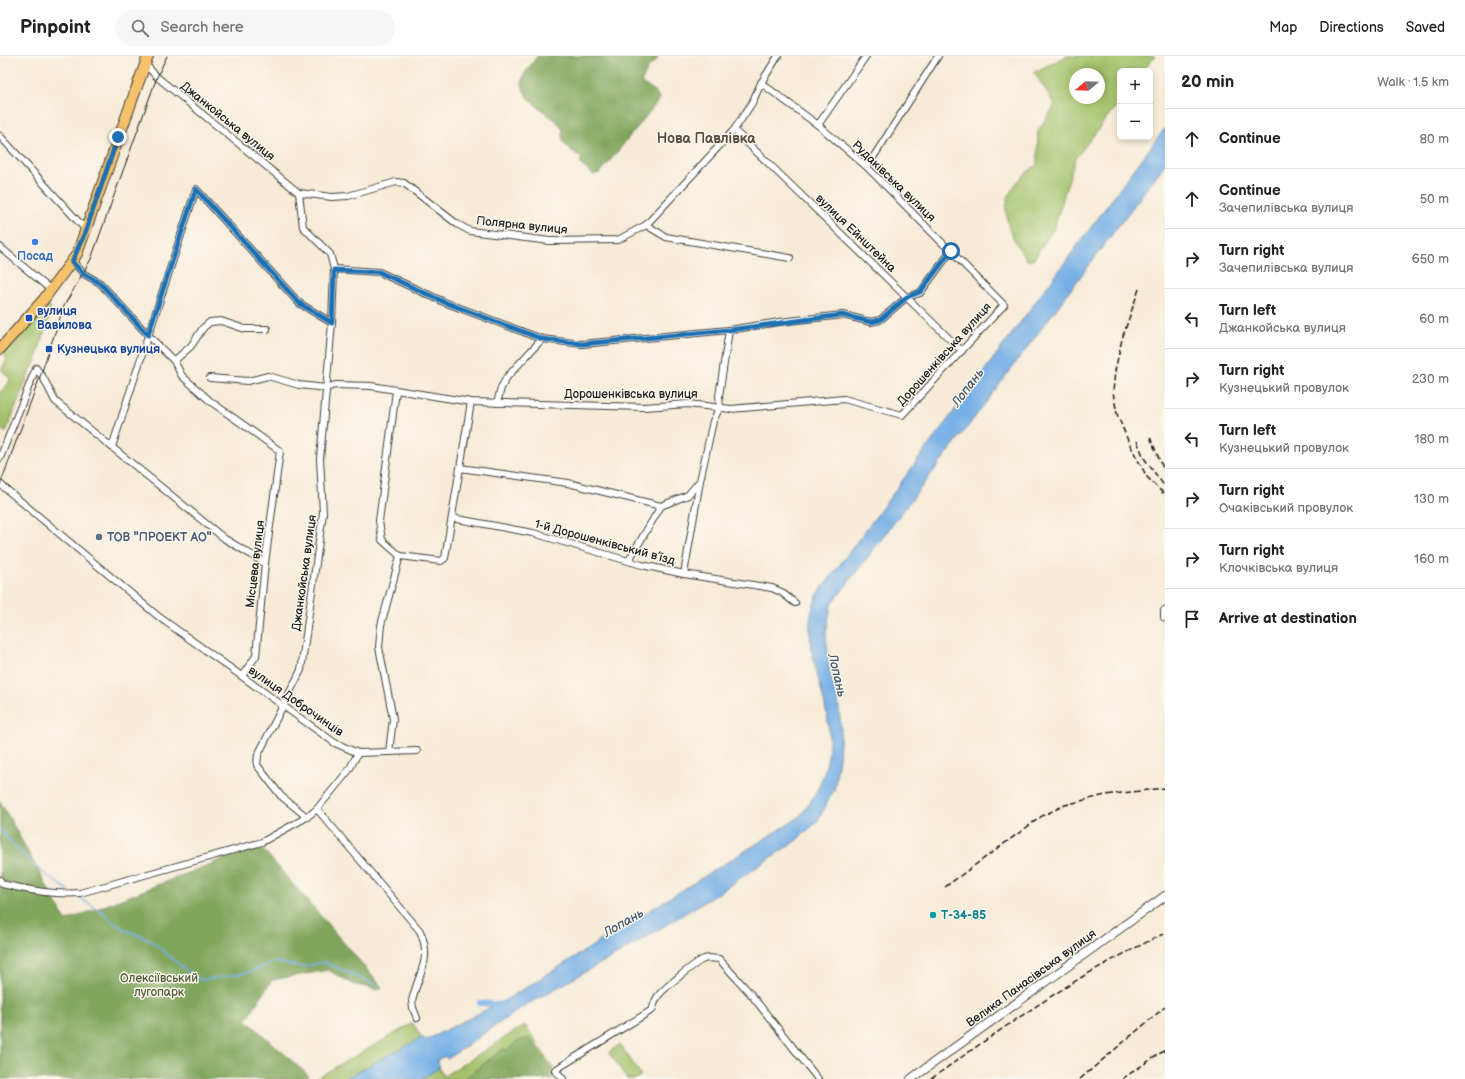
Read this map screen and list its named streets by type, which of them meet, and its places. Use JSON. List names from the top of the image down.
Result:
{
  "streets": {
    "street": [
      "Джанкойська вулиця",
      "Рудаківська вулиця",
      "Полярна вулиця",
      "вулиця Ейнштейна",
      "Дорошенківська вулиця",
      "1-й Дорошенківський в’їзд",
      "Місцева вулиця",
      "вулиця Доброчинців",
      "Велика Панасівська вулиця"
    ]
  },
  "crossings": [
    ["Джанкойська вулиця", "Полярна вулиця"],
    ["Джанкойська вулиця", "Дорошенківська вулиця"],
    ["Джанкойська вулиця", "вулиця Доброчинців"],
    ["Рудаківська вулиця", "Дорошенківська вулиця"],
    ["вулиця Ейнштейна", "Дорошенківська вулиця"],
    ["Місцева вулиця", "вулиця Доброчинців"]
  ],
  "districts": ["Нова Павлівка"],
  "water": ["Лопань"],
  "parks": ["Олексіївський лугопарк"],
  "places": {
    "other": ["Посад", "ТОВ \"ПРОЕКТ АО\"", "Т-34-85"],
    "transit": ["вулиця Вавилова", "Кузнецька вулиця"]
  },
  "north": "left",
  "page": {
    "header": "Pinpoint",
    "search": "Search here",
    "nav": ["Map", "Directions", "Saved"],
    "heading": ["20 min", "Walk · 1.5 km"],
    "map_buttons": ["+", "−"],
    "list": [
      ["Continue", "80 m"],
      ["Continue", "Зачепилівська вулиця", "50 m"],
      ["Turn right", "Зачепилівська вулиця", "650 m"],
      ["Turn left", "Джанкойська вулиця", "60 m"],
      ["Turn right", "Кузнецький провулок", "230 m"],
      ["Turn left", "Кузнецький провулок", "180 m"],
      ["Turn right", "Очаківський провулок", "130 m"],
      ["Turn right", "Клочківська вулиця", "160 m"],
      "Arrive at destination"
    ]
  }
}
